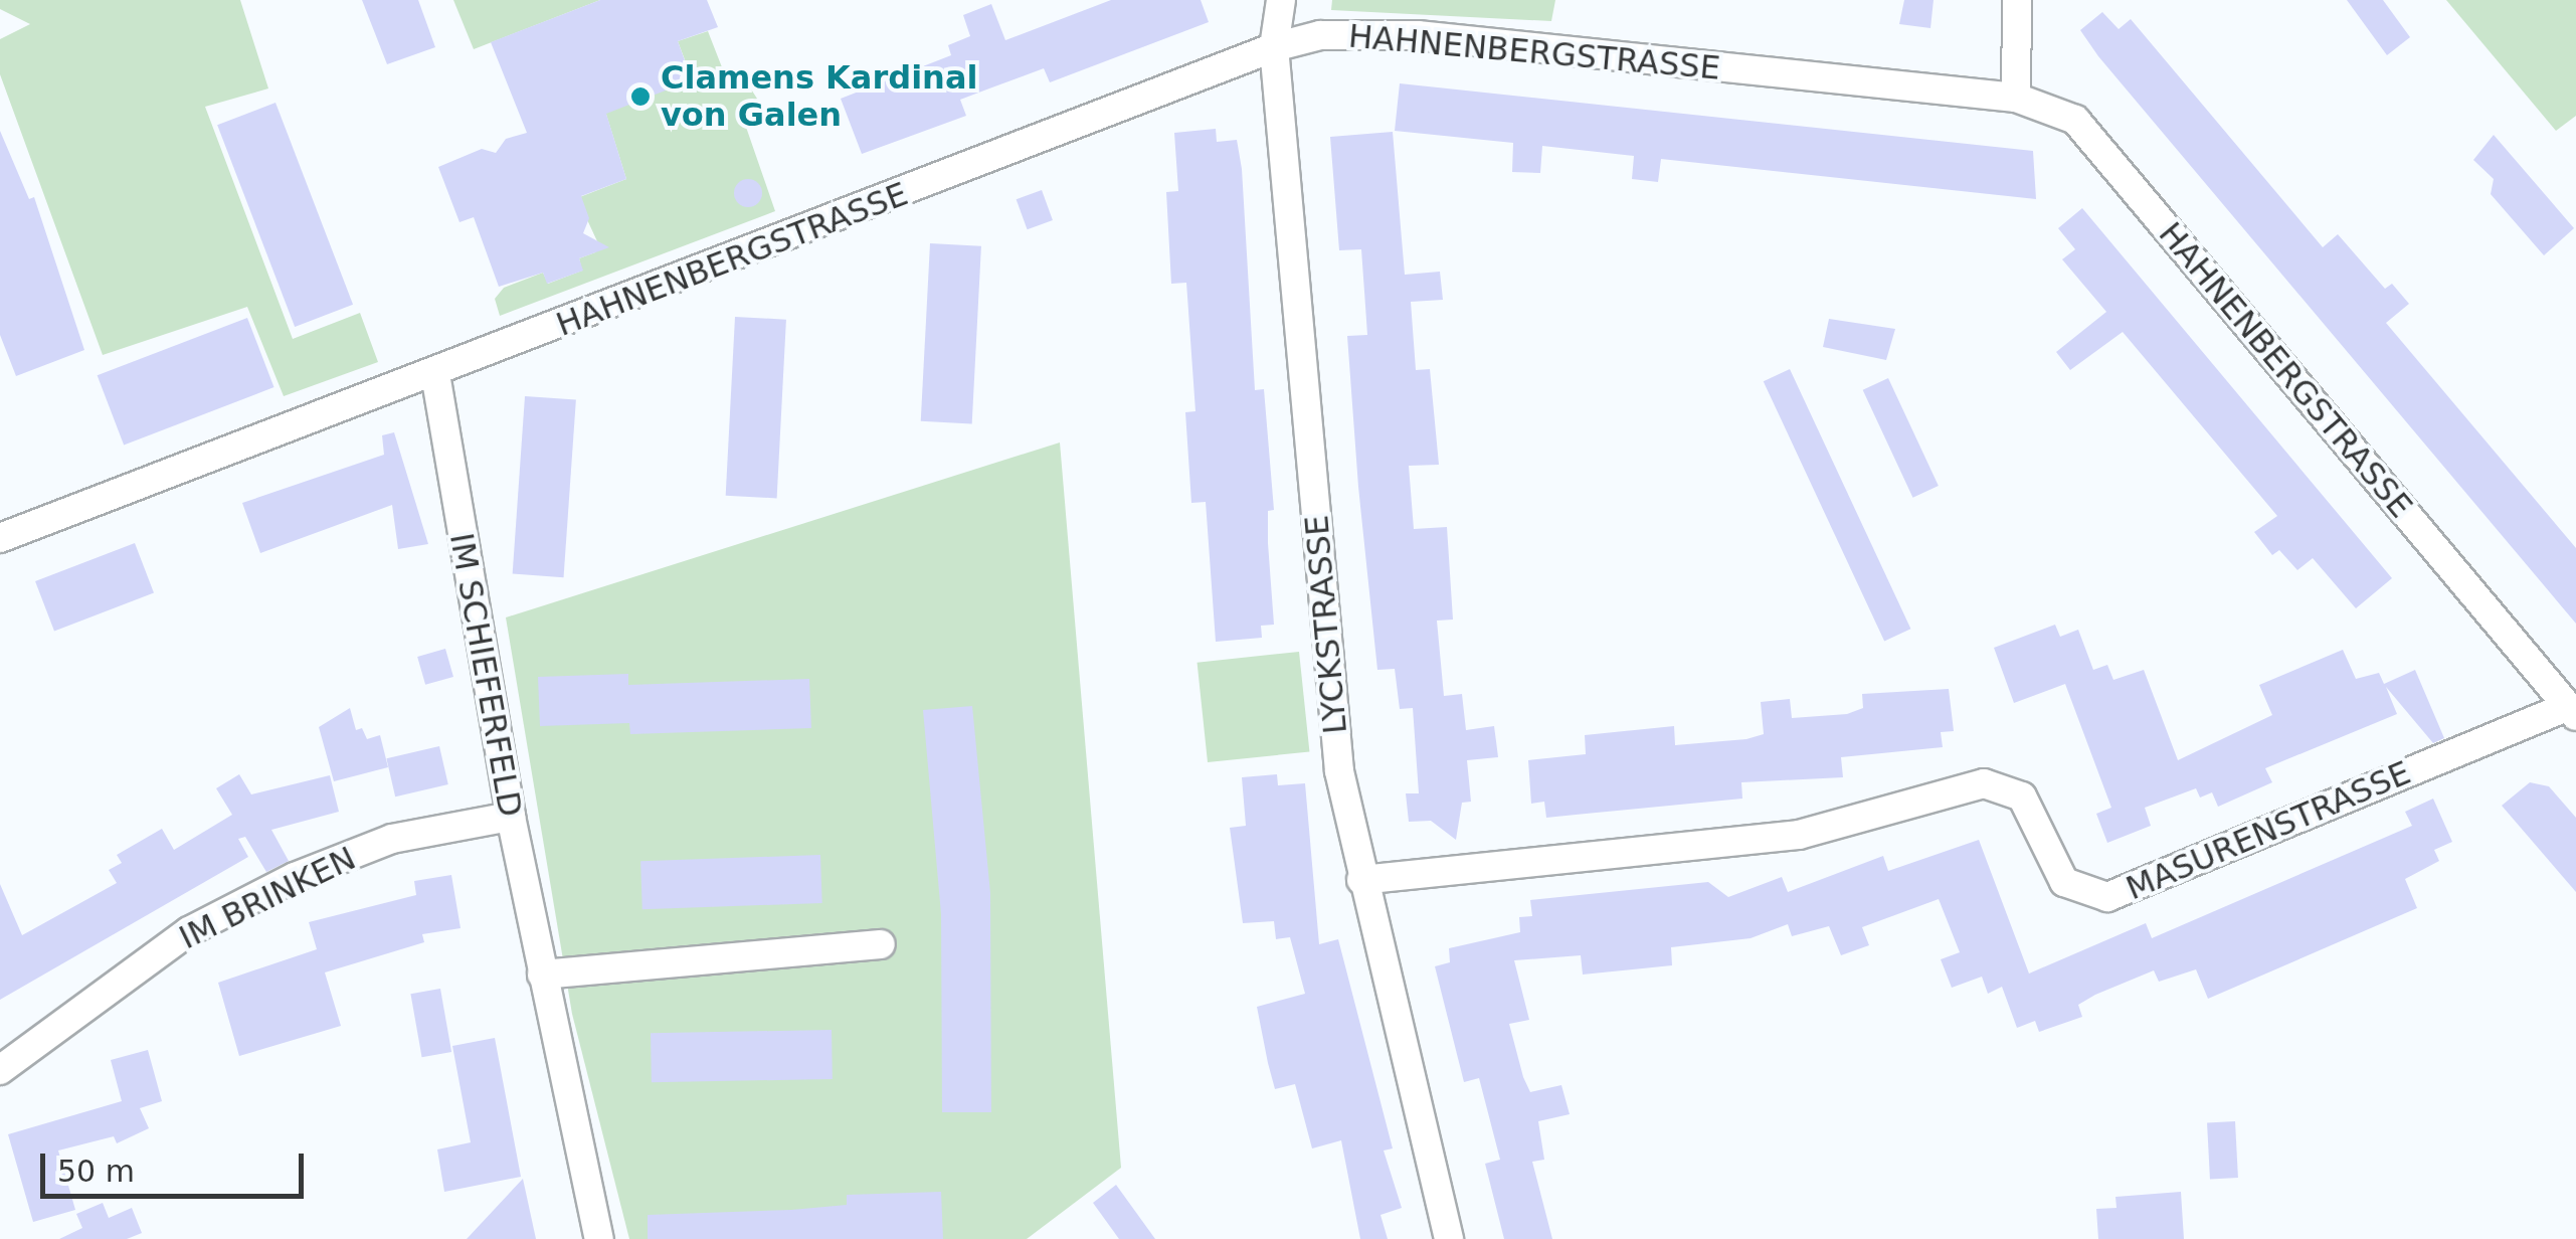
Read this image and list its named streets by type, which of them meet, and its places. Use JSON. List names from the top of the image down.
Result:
{
  "streets": {
    "street": [
      "HAHNENBERGSTRASSE",
      "LYCKSTRASSE",
      "IM SCHIEFERFELD",
      "MASURENSTRASSE",
      "IM BRINKEN"
    ]
  },
  "crossings": [
    ["HAHNENBERGSTRASSE", "LYCKSTRASSE"],
    ["HAHNENBERGSTRASSE", "IM SCHIEFERFELD"],
    ["HAHNENBERGSTRASSE", "MASURENSTRASSE"],
    ["LYCKSTRASSE", "MASURENSTRASSE"],
    ["IM SCHIEFERFELD", "IM BRINKEN"]
  ],
  "places": ["Clamens Kardinal von Galen"],
  "scale_bar": "50 m"
}
